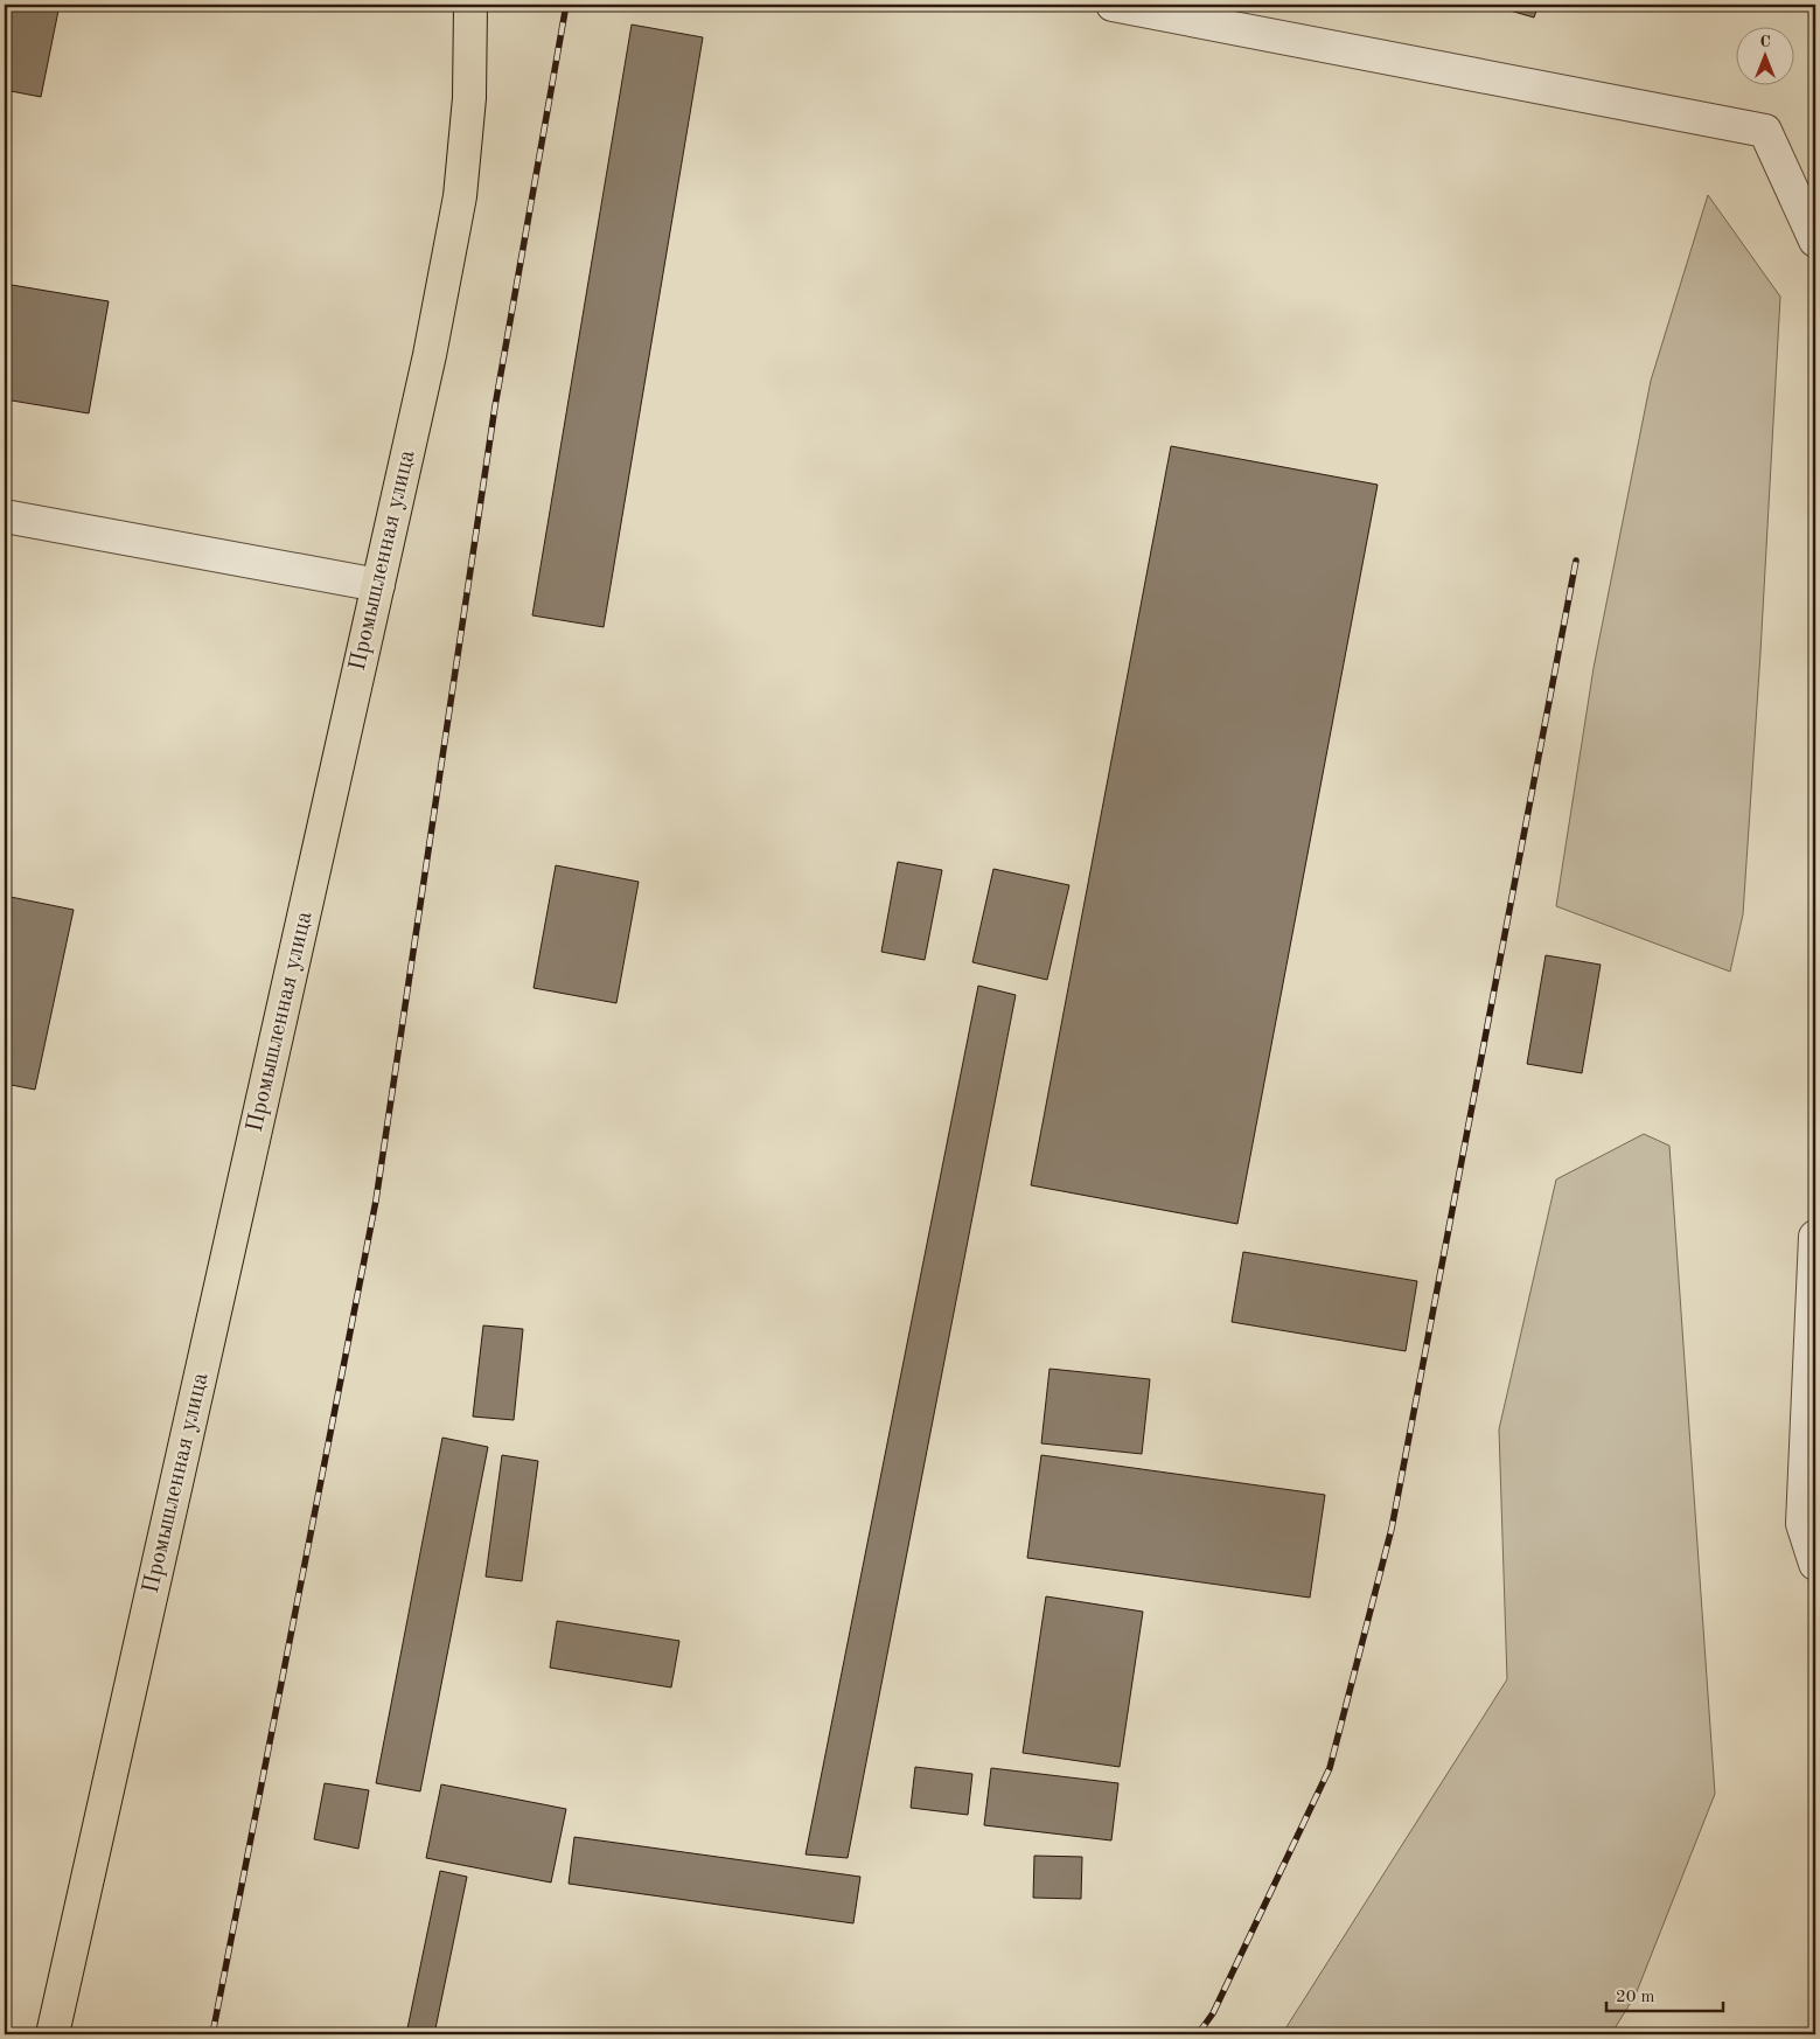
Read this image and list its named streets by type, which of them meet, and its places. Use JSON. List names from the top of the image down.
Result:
{
  "streets": {
    "main road": ["Промышленная улица"]
  },
  "scale_bar": "20 m",
  "north": "top"
}
